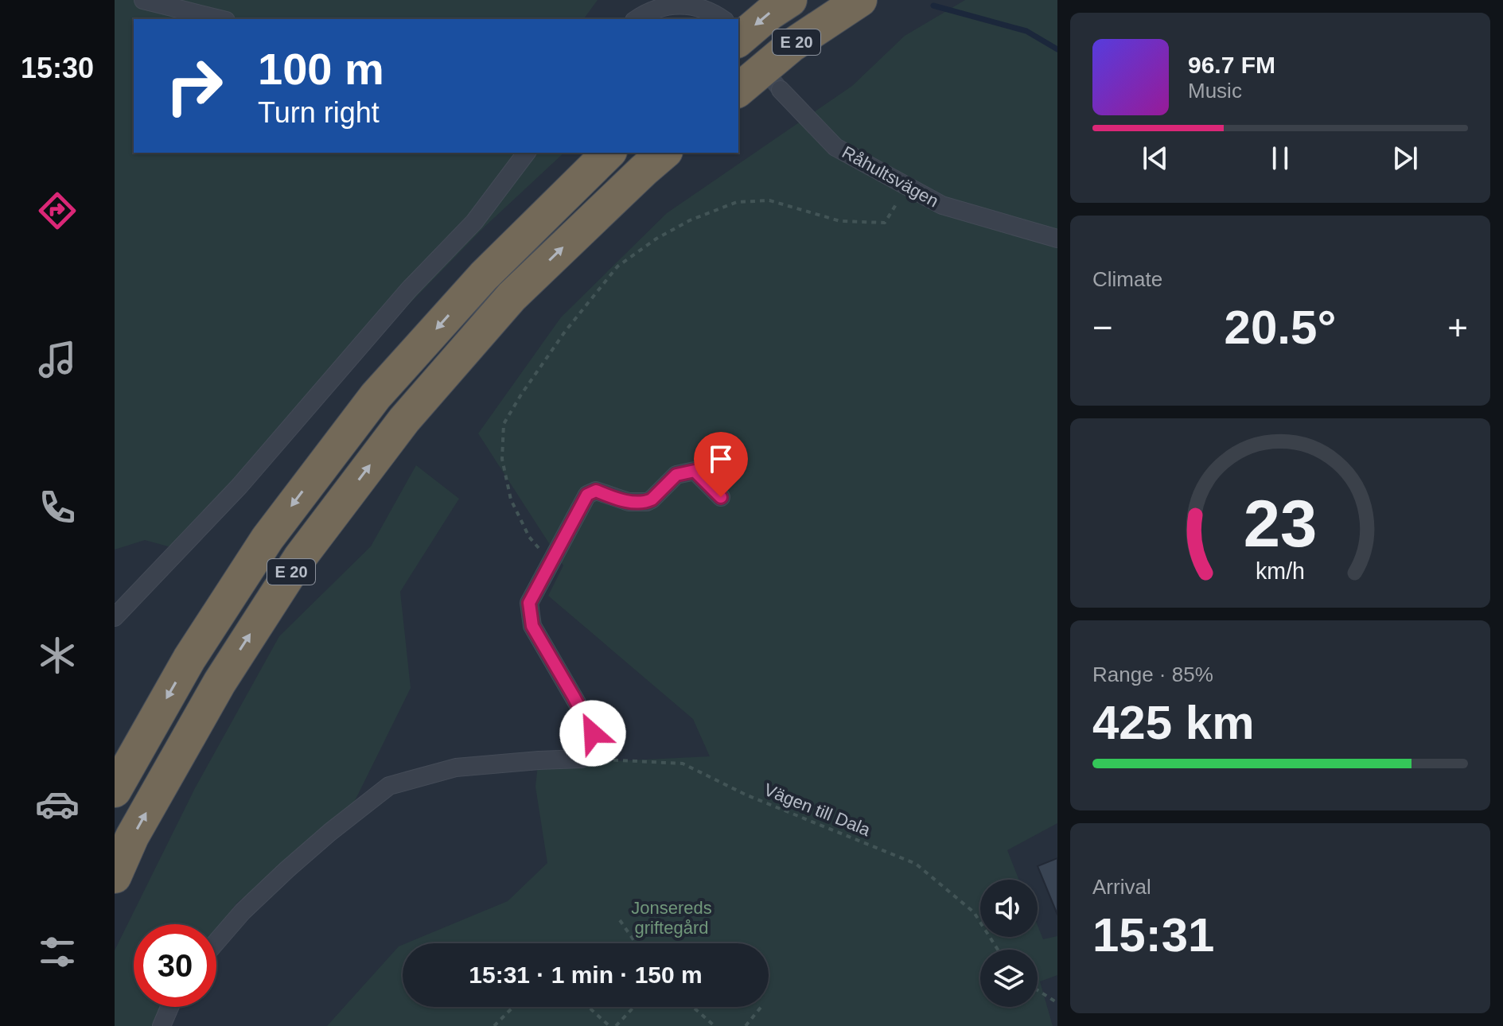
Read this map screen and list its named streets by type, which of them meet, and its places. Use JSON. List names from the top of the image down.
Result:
{
  "streets": {
    "highway": ["E 20"],
    "street": ["Råhultsvägen"],
    "path": ["Vägen till Dala"]
  },
  "parks": ["Jonsereds griftegård"],
  "page": {
    "tabs": "15:30",
    "turn": ["100 m", "Turn right"],
    "song": ["96.7 FM", "Music"],
    "tile": [
      "Climate",
      ["Range · 85%", "425 km"],
      ["Arrival", "15:31"]
    ],
    "heat": ["−", "20.5°", "+"],
    "limit": "30",
    "trip": "15:31 · 1 min · 150 m",
    "gauge": ["23", "km/h"]
  }
}
